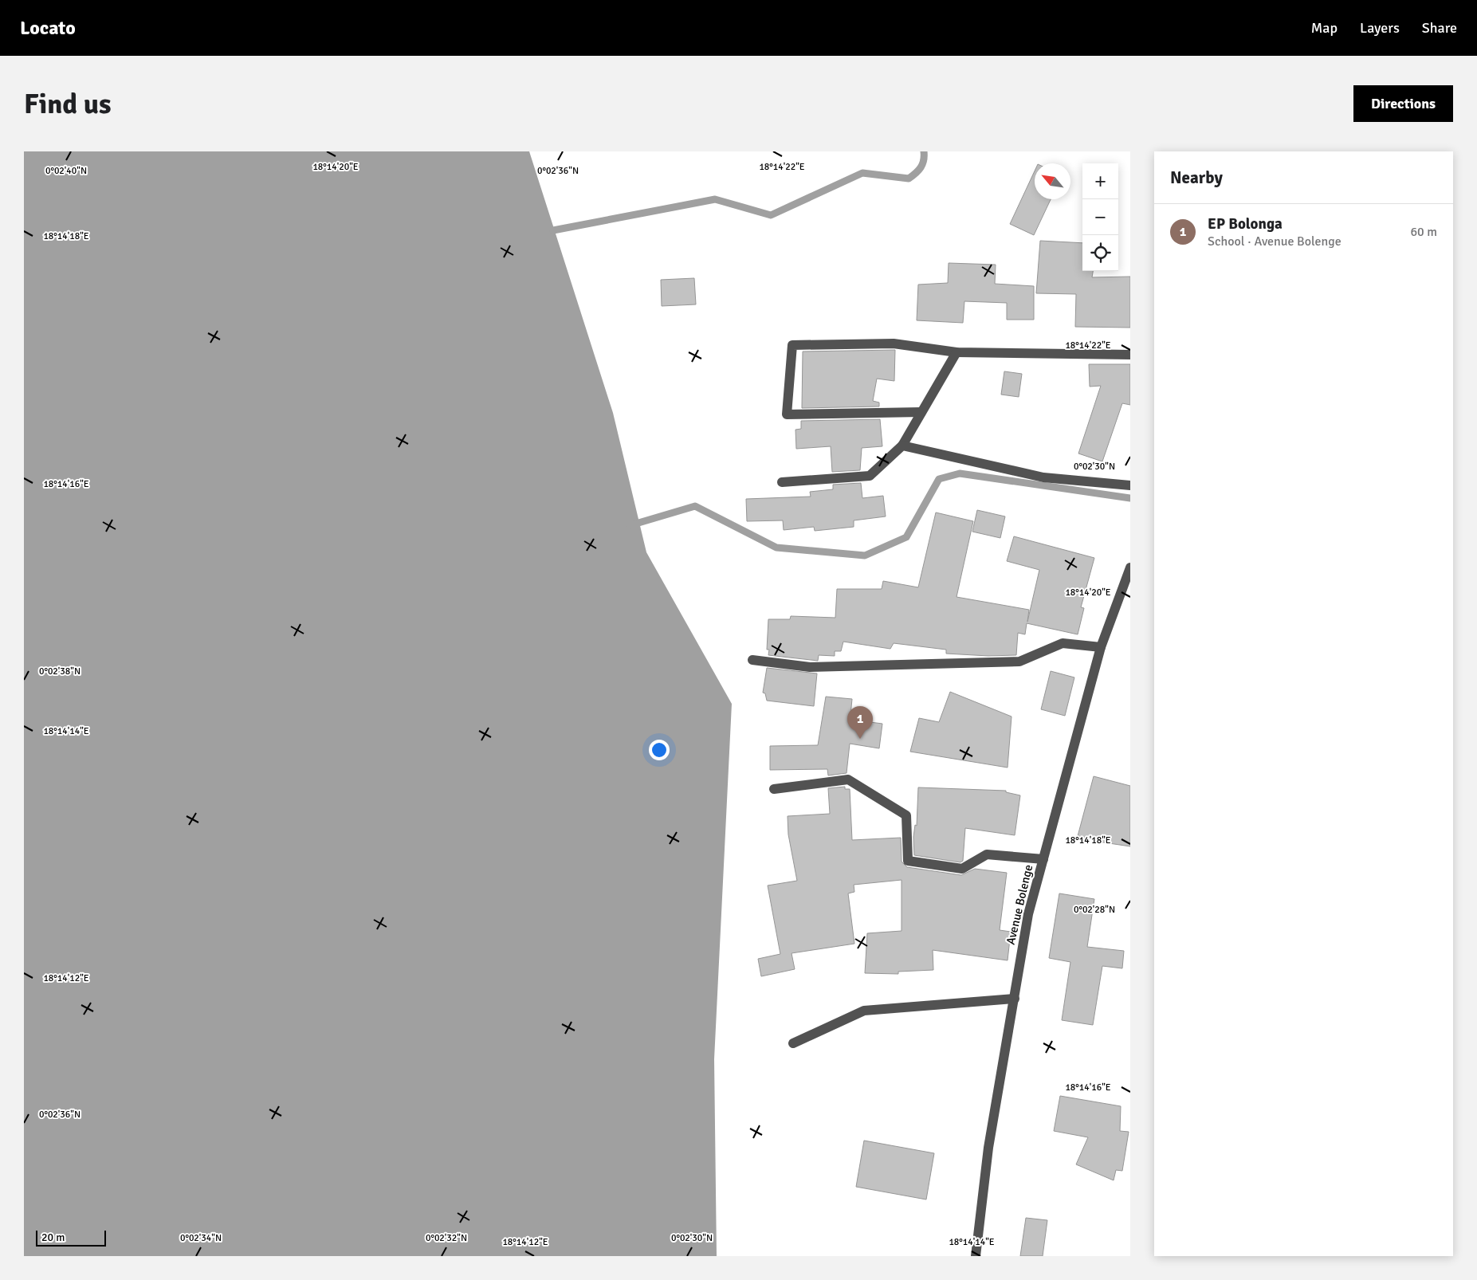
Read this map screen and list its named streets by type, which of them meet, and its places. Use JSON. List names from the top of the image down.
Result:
{
  "streets": {
    "street": ["Avenue Bolenge"]
  },
  "scale_bar": "20 m",
  "north": "top left",
  "page": {
    "header": "Locato",
    "nav": ["Map", "Layers", "Share"],
    "buttons": "Directions",
    "title": "Find us",
    "heading": "Nearby",
    "map_buttons": ["+", "−"],
    "list": [
      {
        "mark": "1",
        "name": "EP Bolonga",
        "note": "School · Avenue Bolenge",
        "value": "60 m"
      }
    ],
    "pins": "1",
    "scale": "20 m"
  },
  "coordinates": [
    "18°14'20\"E",
    "18°14'22\"E",
    "0°02'40\"N",
    "0°02'36\"N",
    "18°14'18\"E",
    "0°02'30\"N",
    "18°14'16\"E",
    "0°02'38\"N",
    "18°14'14\"E",
    "0°02'28\"N",
    "18°14'12\"E",
    "0°02'34\"N",
    "0°02'32\"N"
  ]
}
